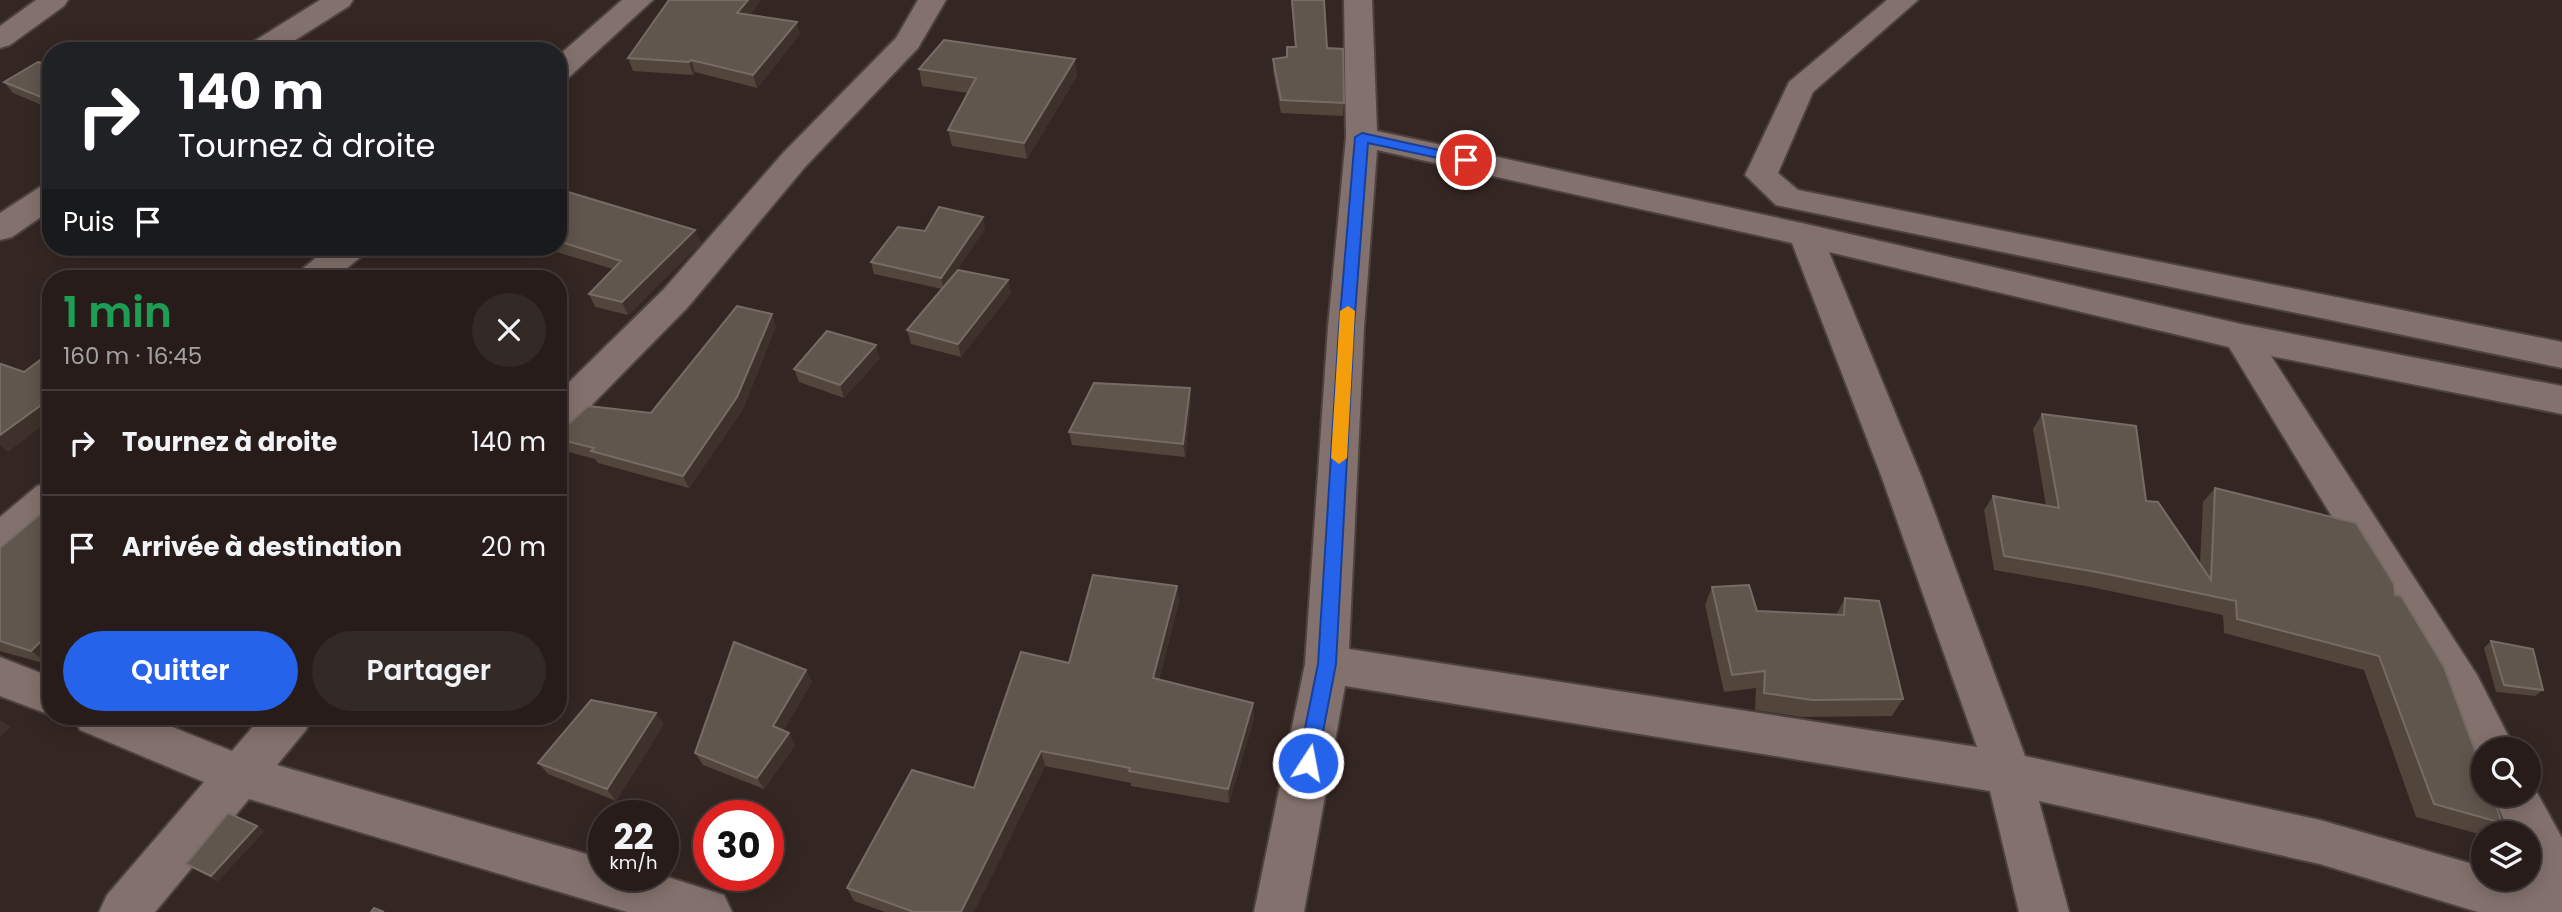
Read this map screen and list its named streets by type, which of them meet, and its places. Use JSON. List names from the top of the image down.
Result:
{
  "page": {
    "turn": ["140 m", "Tournez à droite"],
    "then": "Puis",
    "heading": ["1 min", "160 m · 16:45"],
    "list": [
      {
        "name": "Tournez à droite",
        "value": "140 m"
      },
      {
        "name": "Arrivée à destination",
        "value": "20 m"
      }
    ],
    "buttons": ["Quitter", "Partager"],
    "speed": "22 km/h",
    "limit": "30"
  }
}
